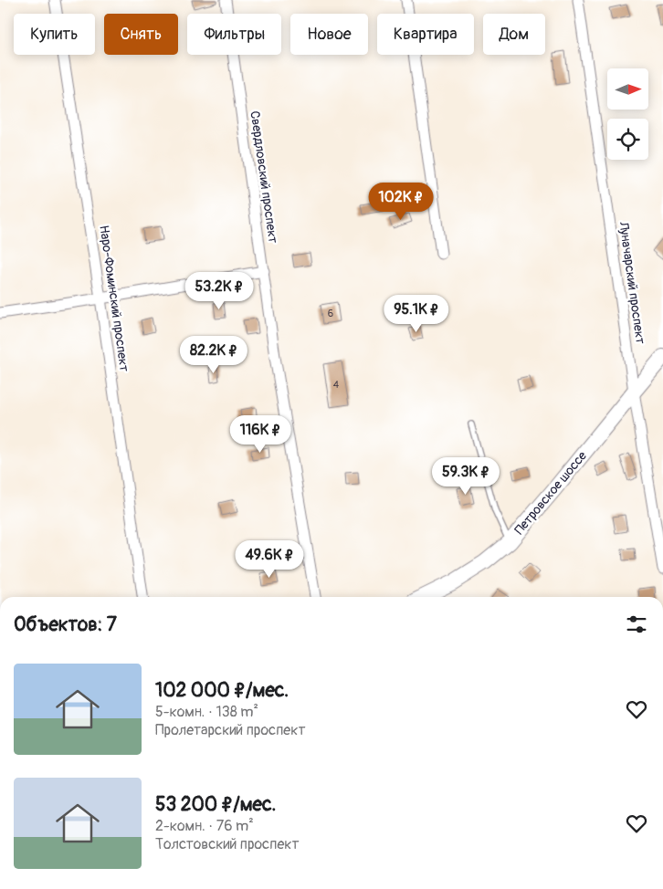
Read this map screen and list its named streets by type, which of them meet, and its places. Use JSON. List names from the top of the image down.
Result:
{
  "streets": {
    "street": [
      "Свердловский проспект",
      "Луначарский проспект",
      "Наро-Фоминский проспект",
      "Петровское шоссе"
    ]
  },
  "crossings": [
    ["Луначарский проспект", "Петровское шоссе"]
  ],
  "house_numbers": ["6", "4"],
  "north": "right",
  "page": {
    "chip": [
      "Купить",
      "Снять",
      "Фильтры",
      "Новое",
      "Квартира",
      "Дом"
    ],
    "price": [
      "102K ₽",
      "53.2K ₽",
      "95.1K ₽",
      "82.2K ₽",
      "116K ₽",
      "59.3K ₽",
      "49.6K ₽"
    ],
    "heading": "Объектов: 7",
    "list": [
      {
        "name": "102 000 ₽/мес.",
        "note": "5-комн. · 138 m² · Пролетарский проспект"
      },
      {
        "name": "53 200 ₽/мес.",
        "note": "2-комн. · 76 m² · Толстовский проспект"
      }
    ]
  }
}
